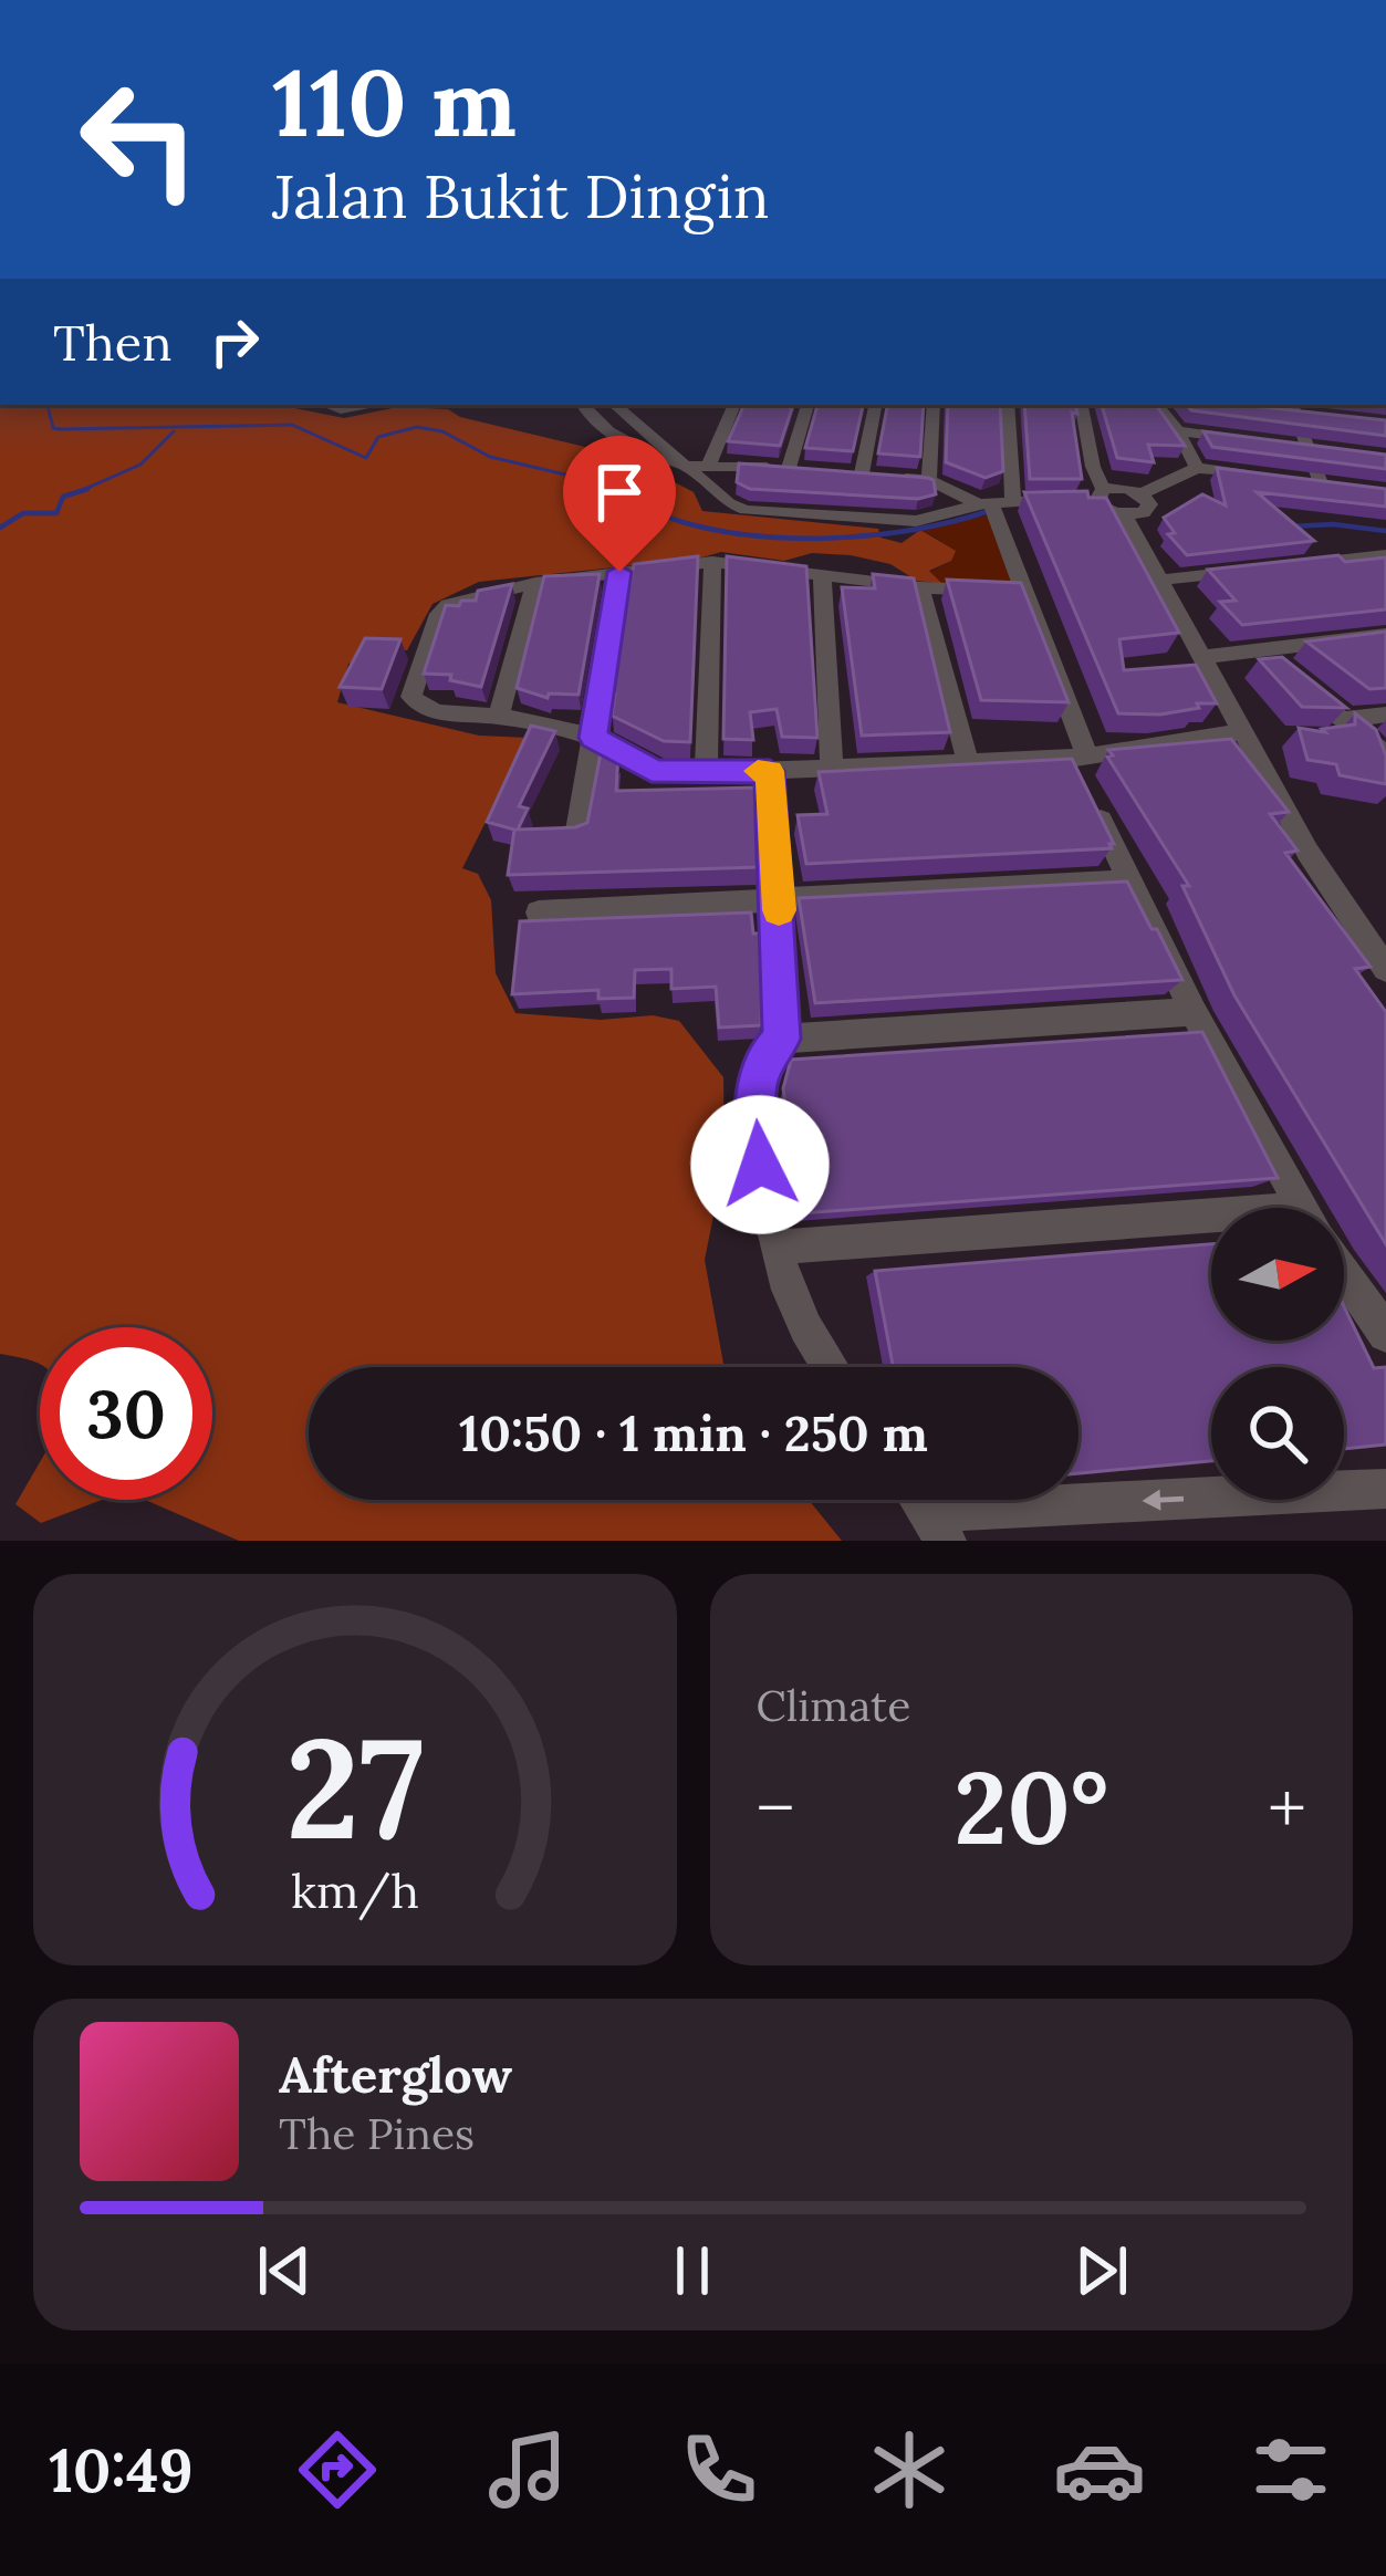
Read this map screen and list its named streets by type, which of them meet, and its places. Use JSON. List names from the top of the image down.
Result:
{
  "north": "right",
  "page": {
    "turn": ["110 m", "Jalan Bukit Dingin"],
    "then": "Then",
    "limit": "30",
    "trip": "10:50 · 1 min · 250 m",
    "tile": "Climate",
    "heat": ["−", "20°", "+"],
    "song": ["Afterglow", "The Pines"],
    "tabs": "10:49",
    "gauge": ["27", "km/h"]
  }
}
